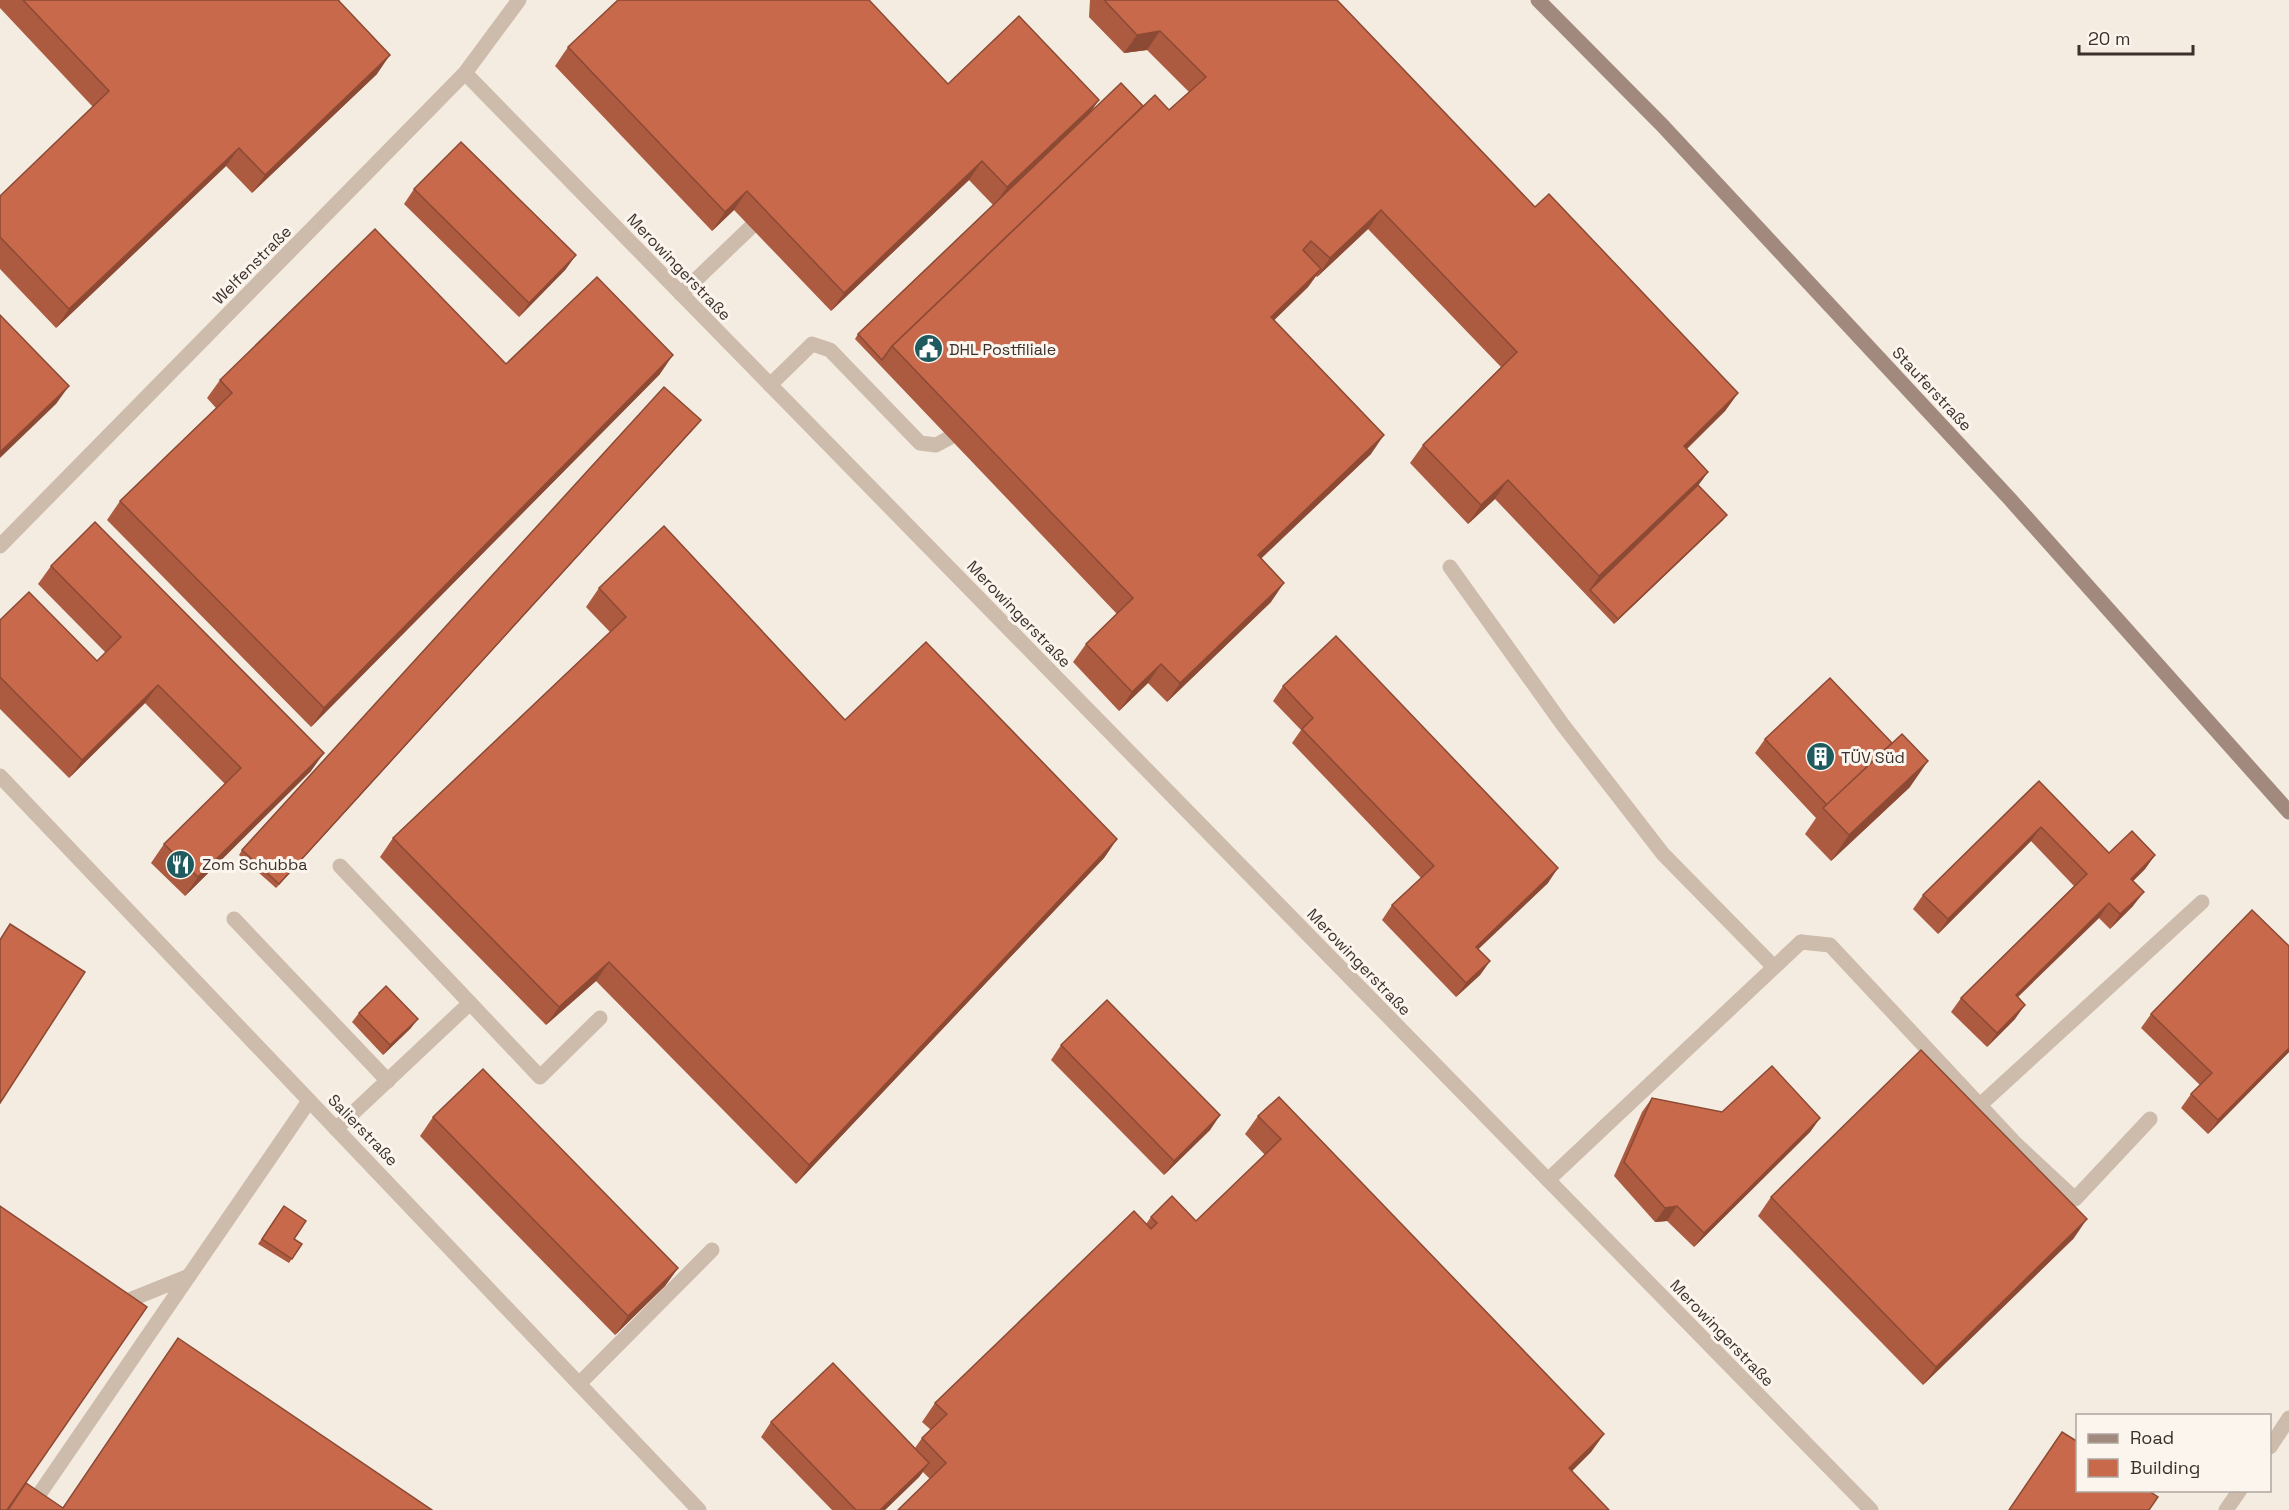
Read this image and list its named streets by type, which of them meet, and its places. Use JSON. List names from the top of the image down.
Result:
{
  "streets": {
    "main road": ["Stauferstraße"],
    "street": ["Welfenstraße", "Merowingerstraße", "Salierstraße"]
  },
  "crossings": [
    ["Welfenstraße", "Merowingerstraße"]
  ],
  "places": {
    "public building": ["DHL Postfiliale"],
    "building": ["TÜV Süd"],
    "restaurant": ["Zom Schubba"]
  },
  "legend": ["Road", "Building"],
  "scale_bar": "20 m"
}
